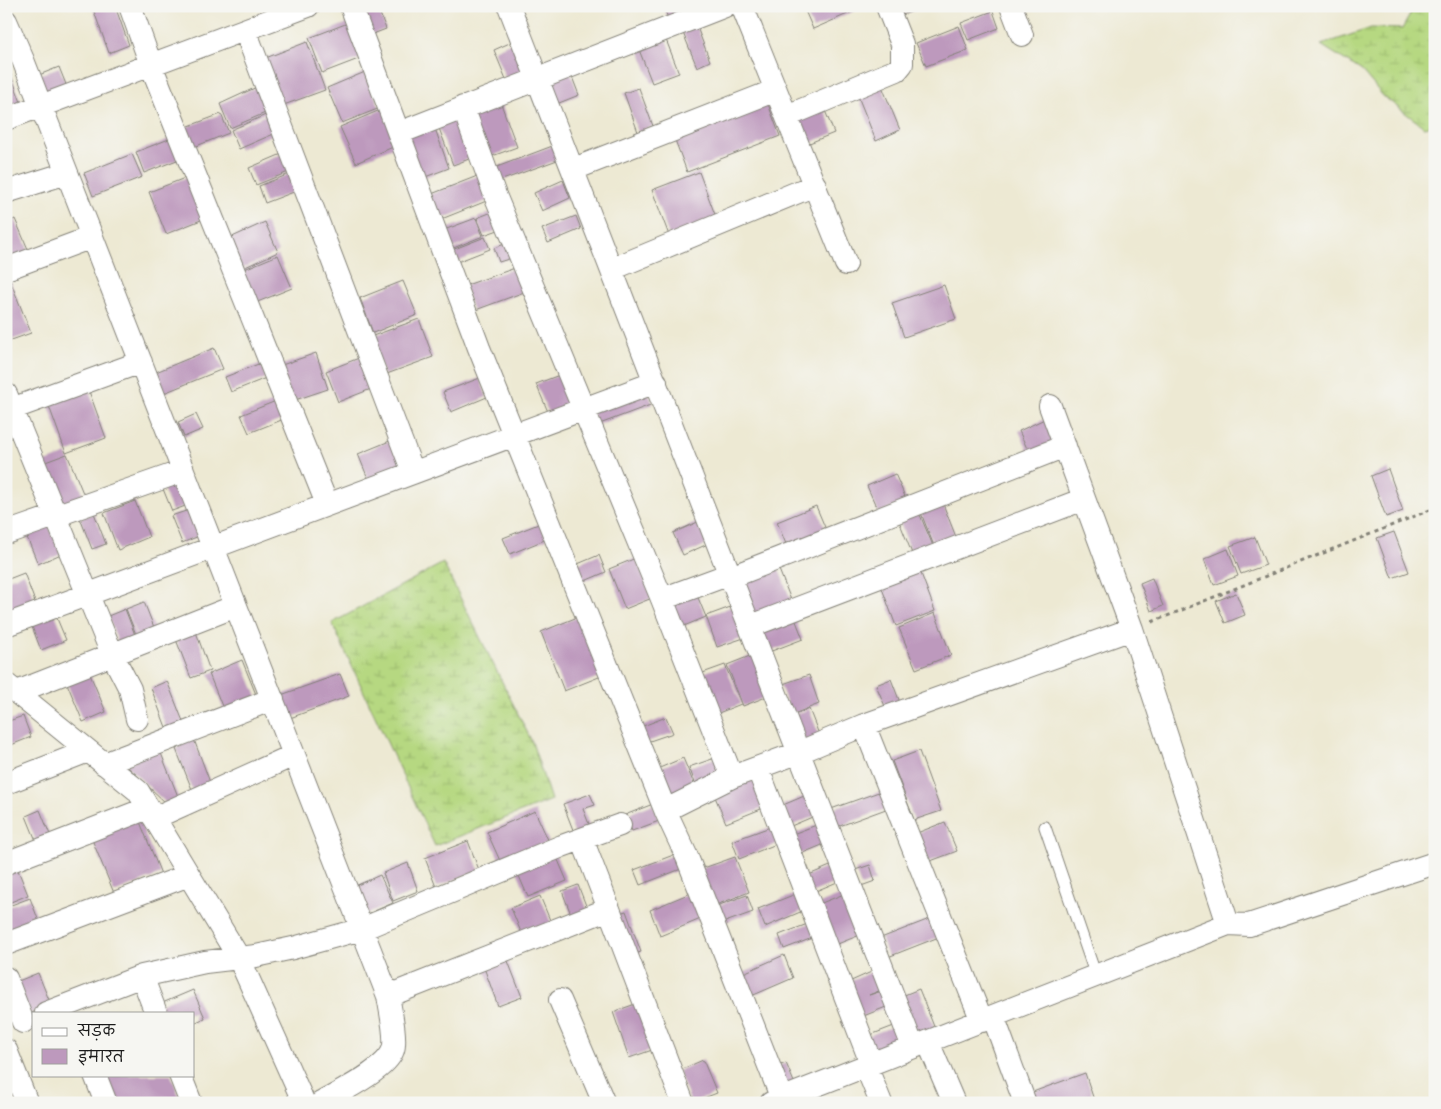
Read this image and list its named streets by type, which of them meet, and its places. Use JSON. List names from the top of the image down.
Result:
{
  "legend": ["सड़क", "इमारत"]
}
